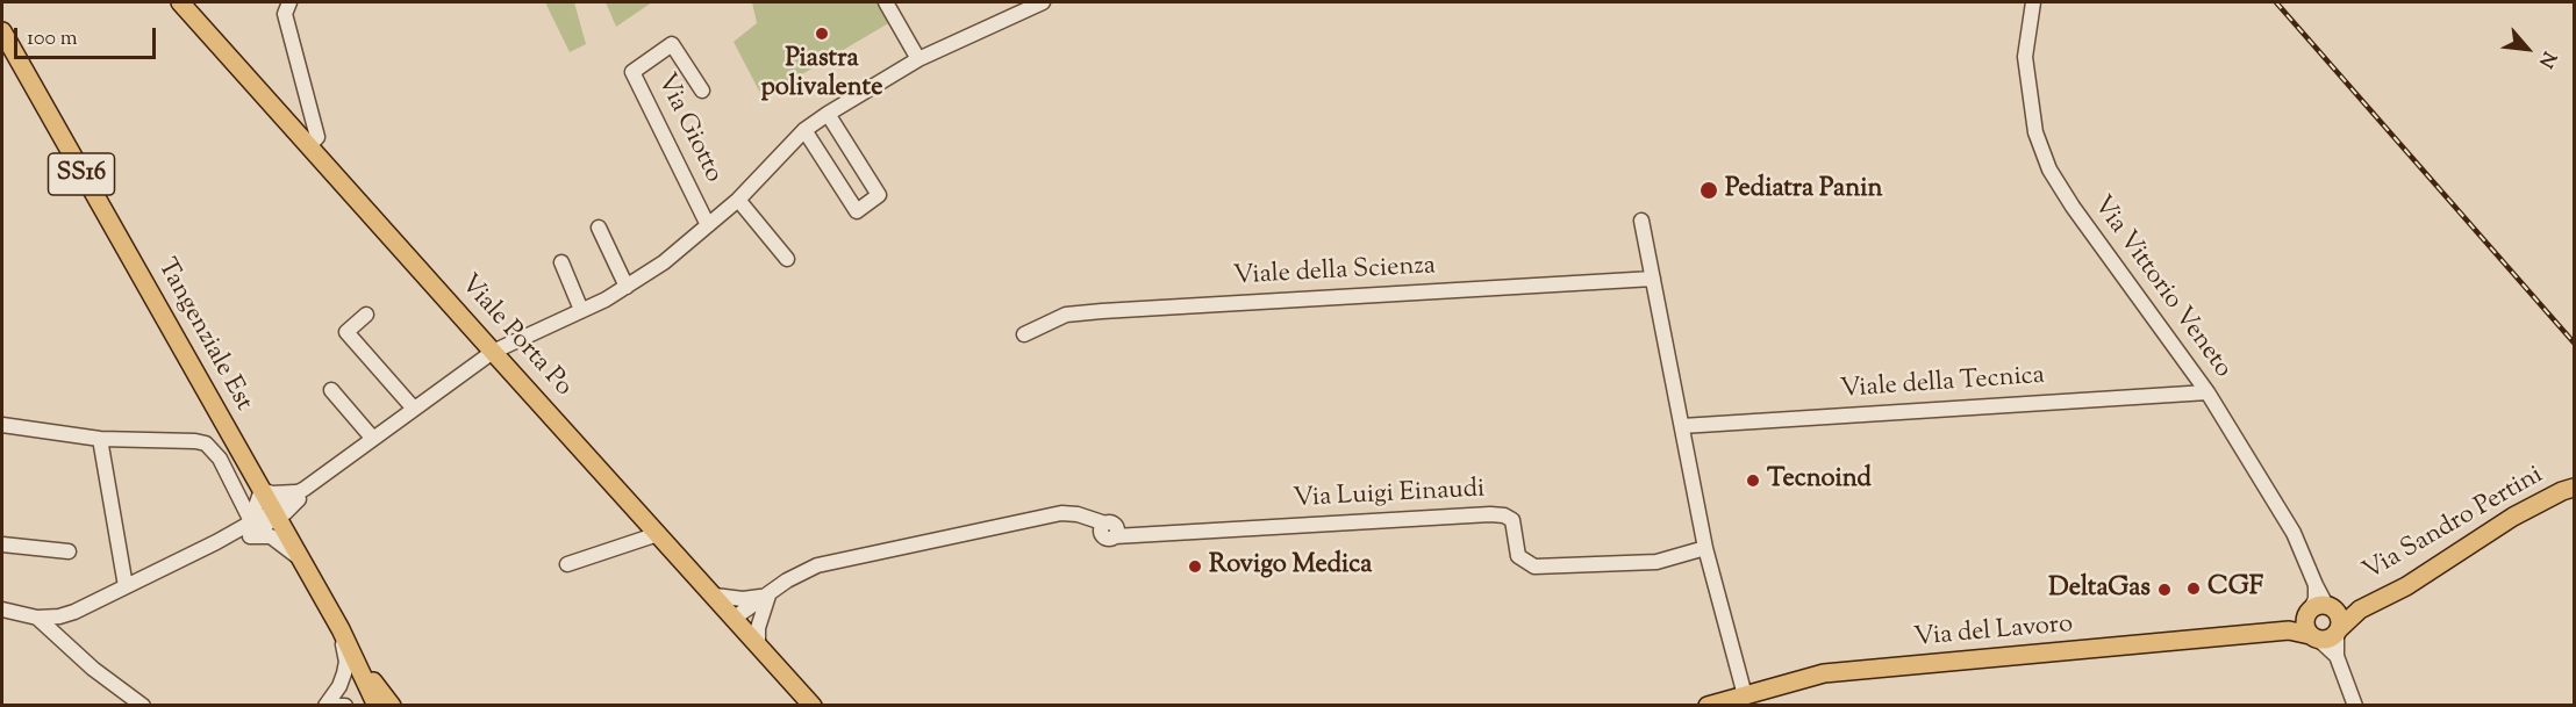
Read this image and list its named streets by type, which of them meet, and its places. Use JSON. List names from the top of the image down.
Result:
{
  "streets": {
    "main road": [
      "SS16",
      "Tangenziale Est",
      "Viale Porta Po",
      "Via Sandro Pertini",
      "Via del Lavoro"
    ],
    "street": [
      "Via Giotto",
      "Viale della Scienza",
      "Via Vittorio Veneto",
      "Viale della Tecnica",
      "Via Luigi Einaudi"
    ]
  },
  "crossings": [
    ["Via Giotto", "Tangenziale Est"],
    ["Via Giotto", "Viale Porta Po"],
    ["Via Vittorio Veneto", "Viale della Tecnica"],
    ["Viale Porta Po", "Via Luigi Einaudi"]
  ],
  "places": [
    "Piastra polivalente",
    "Pediatra Panin",
    "Tecnoind",
    "Rovigo Medica",
    "CGF",
    "DeltaGas"
  ],
  "scale_bar": "100 m",
  "north": "bottom right"
}
